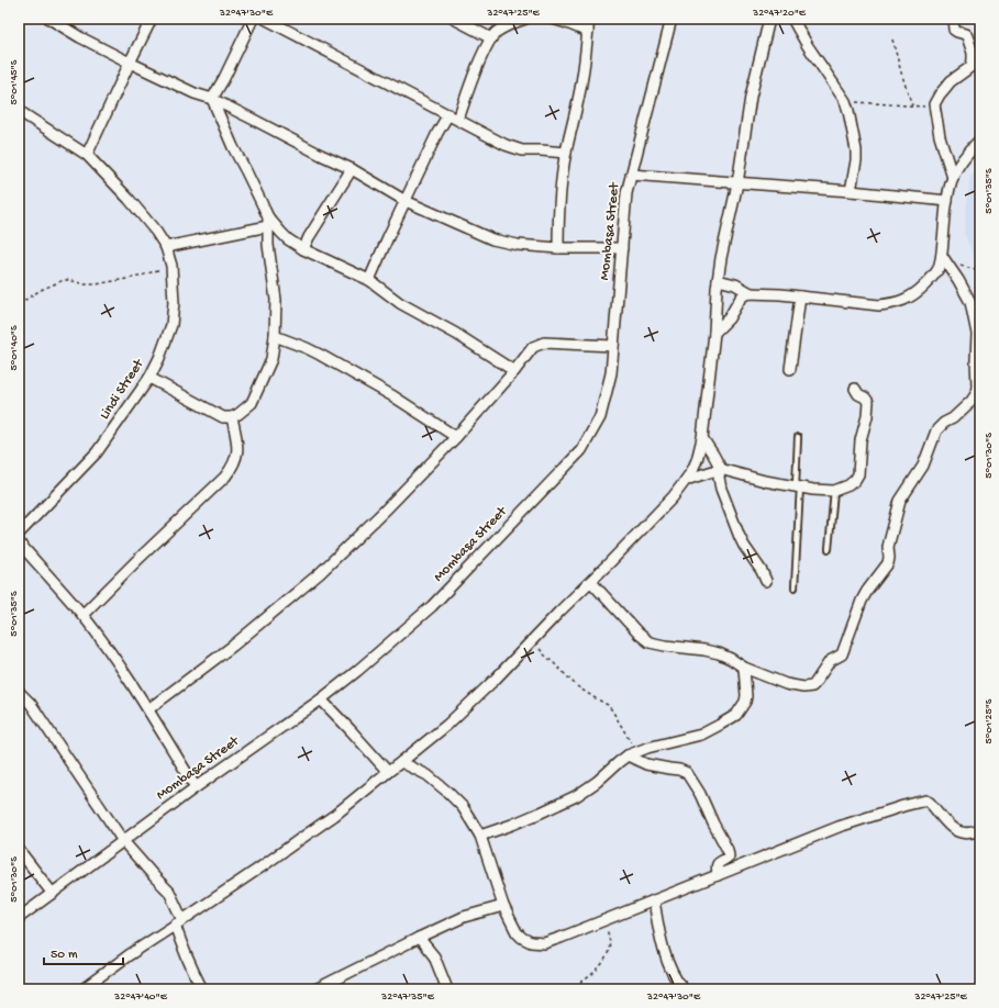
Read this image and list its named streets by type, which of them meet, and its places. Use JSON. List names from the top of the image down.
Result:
{
  "streets": {
    "street": ["Mombasa Street", "Lindi Street"]
  },
  "scale_bar": "50 m",
  "coordinates": [
    "32°47'30\"E",
    "32°47'25\"E",
    "32°47'20\"E",
    "5°01'45\"S",
    "5°01'35\"S",
    "5°01'40\"S",
    "5°01'30\"S",
    "5°01'25\"S",
    "32°47'40\"E",
    "32°47'35\"E"
  ]
}
